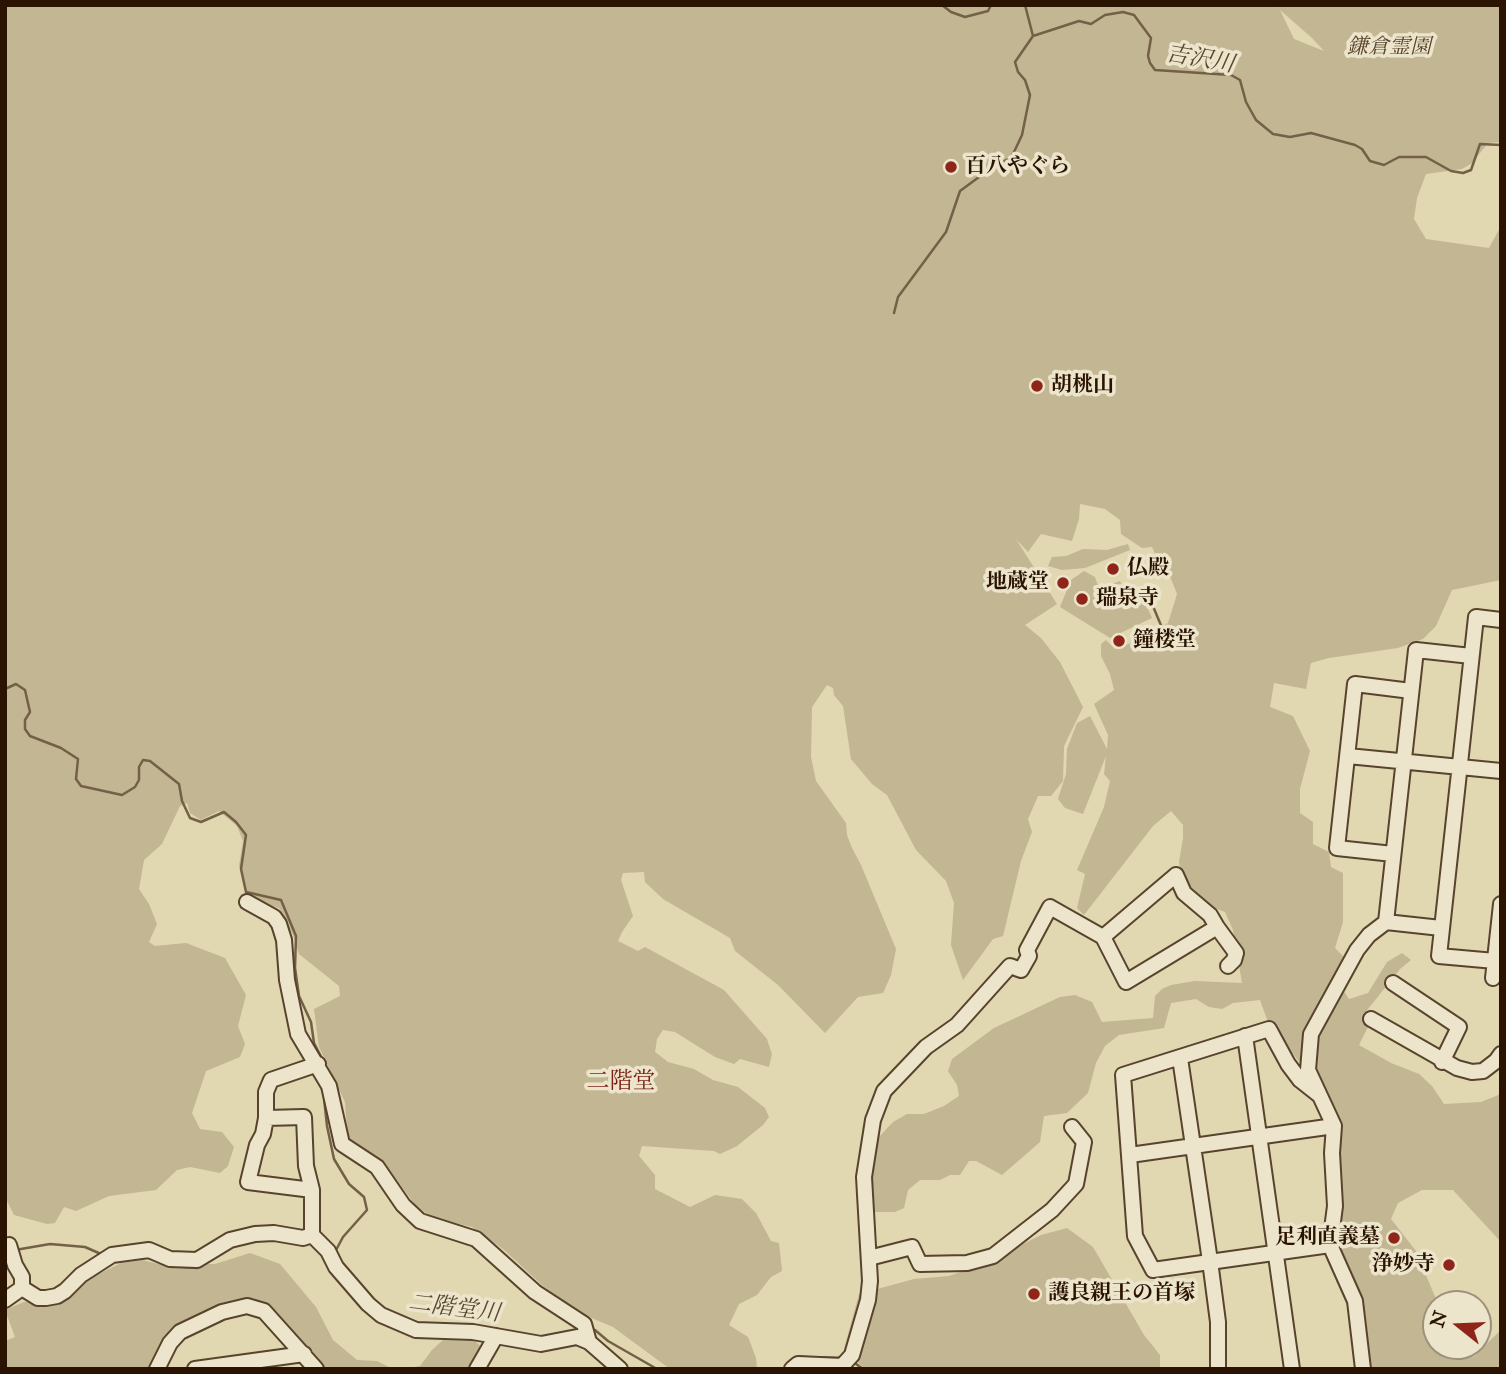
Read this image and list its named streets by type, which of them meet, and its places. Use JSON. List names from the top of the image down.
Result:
{
  "districts": ["二階堂"],
  "water": ["吉沢川", "二階堂川"],
  "parks": ["鎌倉霊園"],
  "places": [
    "百八やぐら",
    "胡桃山",
    "仏殿",
    "地蔵堂",
    "瑞泉寺",
    "鐘楼堂",
    "足利直義墓",
    "浄妙寺",
    "護良親王の首塚"
  ],
  "north": "left"
}
